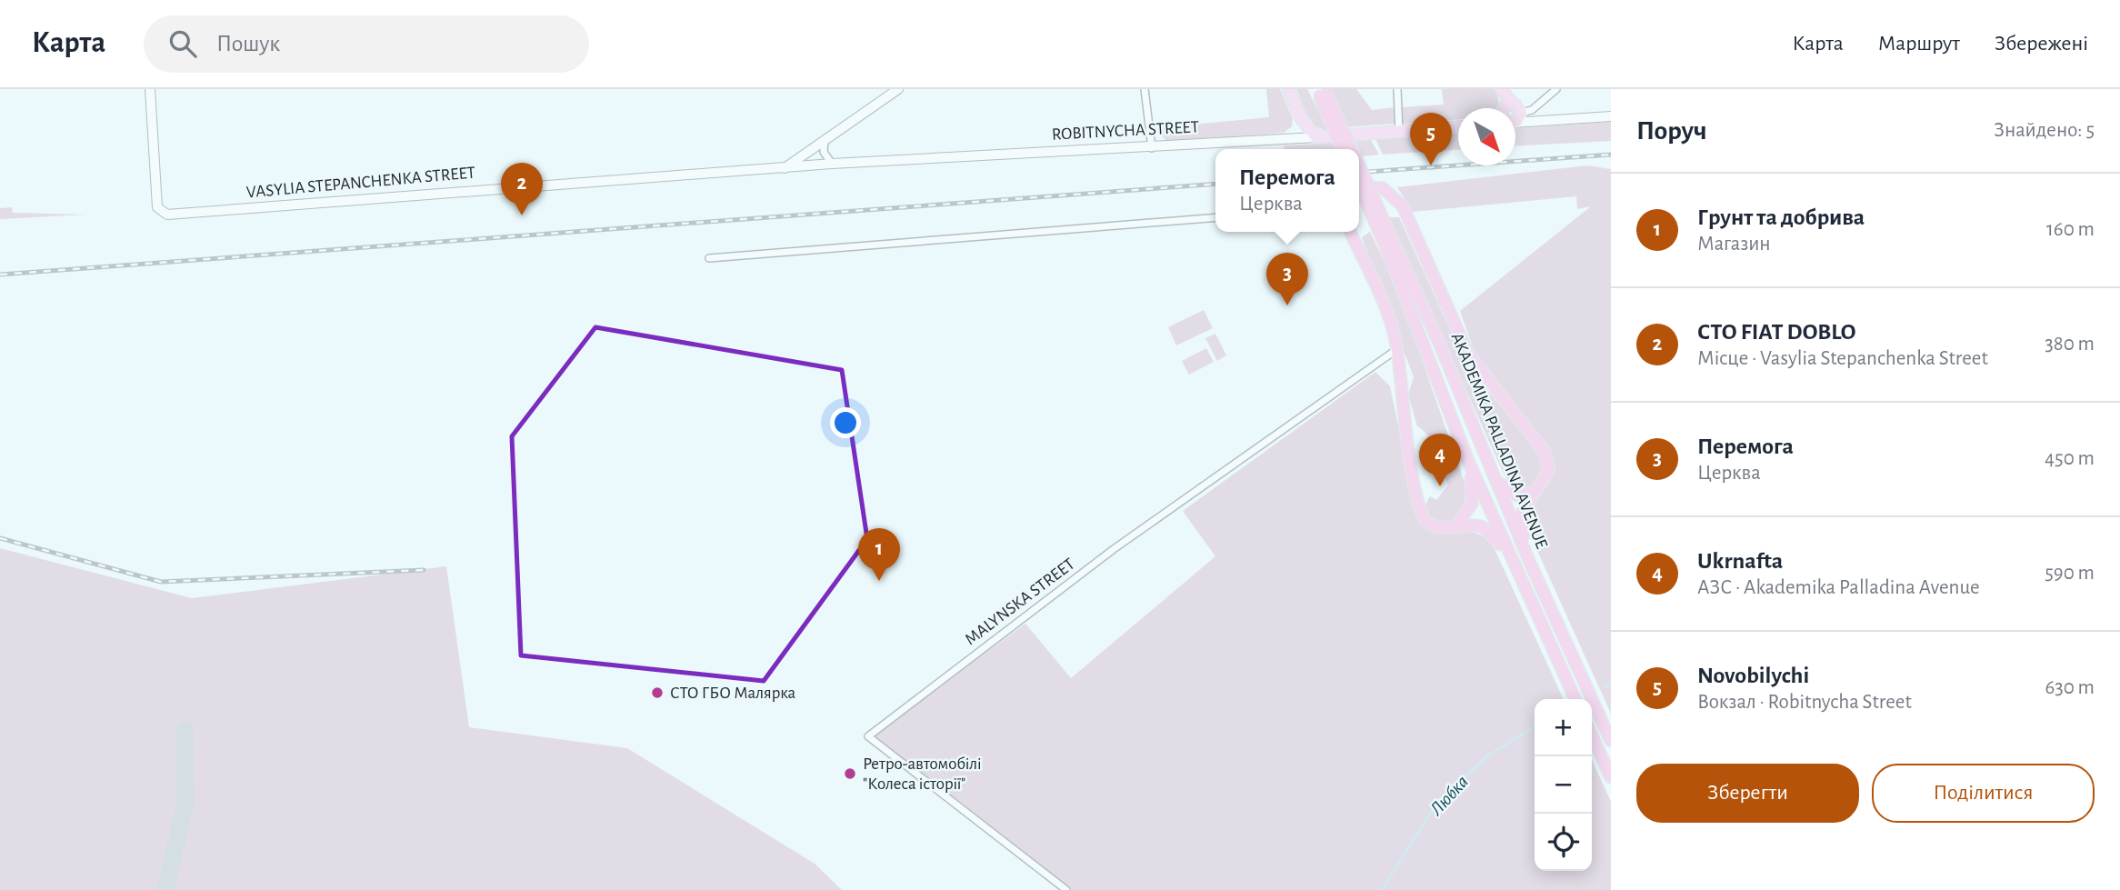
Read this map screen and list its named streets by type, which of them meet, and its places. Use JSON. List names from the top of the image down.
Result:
{
  "streets": {
    "highway": ["AKADEMIKA PALLADINA AVENUE"],
    "main road": ["ROBITNYCHA STREET"],
    "street": ["VASYLIA STEPANCHENKA STREET", "MALYNSKA STREET"]
  },
  "crossings": [
    ["ROBITNYCHA STREET", "VASYLIA STEPANCHENKA STREET"]
  ],
  "water": ["Любка"],
  "places": ["СТО ГБО Малярка", "Ретро-автомобілі \"Колеса історії\""],
  "north": "bottom right",
  "page": {
    "header": "Карта",
    "search": "Пошук",
    "nav": ["Карта", "Маршрут", "Збережені"],
    "heading": ["Поруч", "Знайдено: 5"],
    "pins": [
      "5",
      "2",
      "3",
      "4",
      "1"
    ],
    "popup": ["Перемога", "Церква"],
    "list": [
      {
        "mark": "1",
        "name": "Грунт та добрива",
        "note": "Магазин",
        "value": "160 m"
      },
      {
        "mark": "2",
        "name": "СТО FIAT DOBLO",
        "note": "Місце · Vasylia Stepanchenka Street",
        "value": "380 m"
      },
      {
        "mark": "3",
        "name": "Перемога",
        "note": "Церква",
        "value": "450 m"
      },
      {
        "mark": "4",
        "name": "Ukrnafta",
        "note": "АЗС · Akademika Palladina Avenue",
        "value": "590 m"
      },
      {
        "mark": "5",
        "name": "Novobilychi",
        "note": "Вокзал · Robitnycha Street",
        "value": "630 m"
      }
    ],
    "map_buttons": ["+", "−"],
    "buttons": ["Зберегти", "Поділитися"]
  }
}
